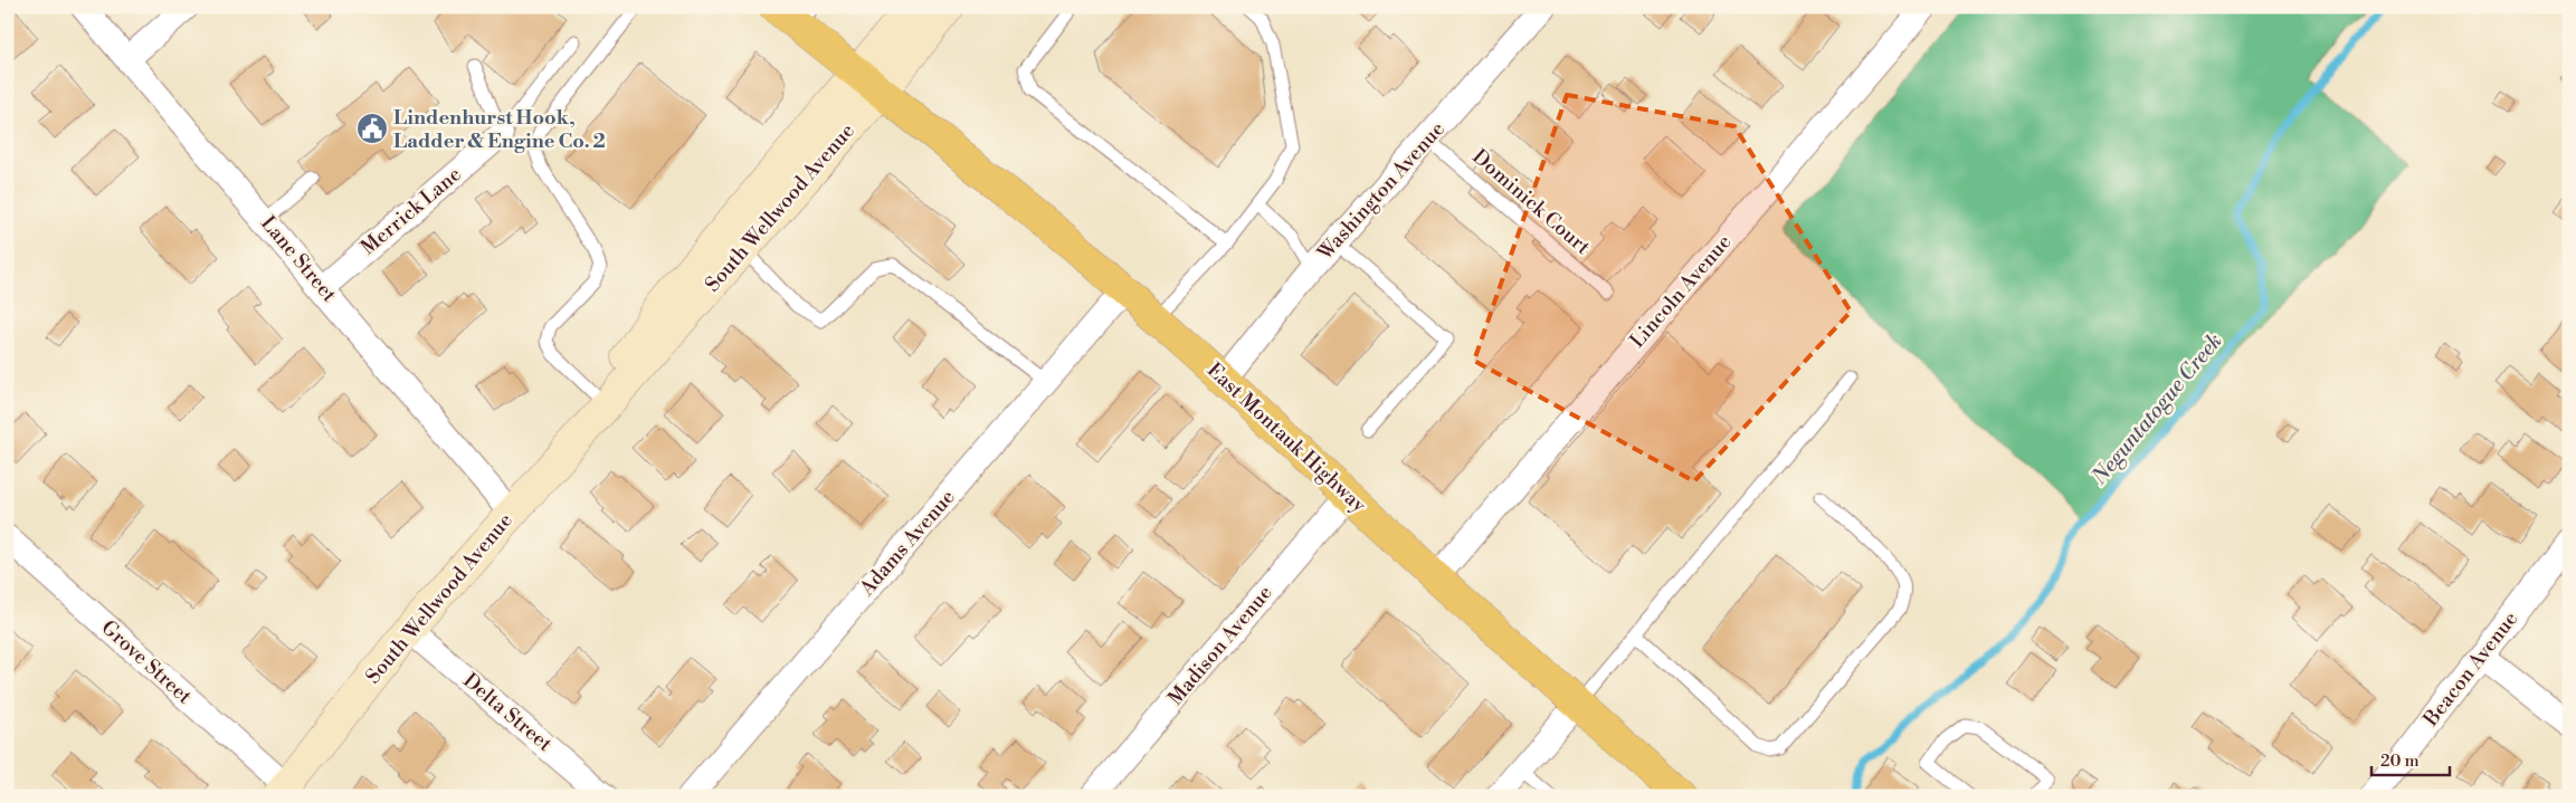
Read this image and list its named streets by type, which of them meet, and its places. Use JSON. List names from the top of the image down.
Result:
{
  "streets": {
    "main road": ["East Montauk Highway"],
    "street": [
      "Washington Avenue",
      "South Wellwood Avenue",
      "Merrick Lane",
      "Lane Street",
      "Lincoln Avenue",
      "Adams Avenue",
      "Madison Avenue",
      "Grove Street",
      "Beacon Avenue",
      "Delta Street"
    ],
    "lane": ["Dominick Court"]
  },
  "crossings": [
    ["Washington Avenue", "Dominick Court"],
    ["Washington Avenue", "East Montauk Highway"],
    ["South Wellwood Avenue", "Lane Street"],
    ["South Wellwood Avenue", "East Montauk Highway"],
    ["South Wellwood Avenue", "Grove Street"],
    ["South Wellwood Avenue", "Delta Street"],
    ["Merrick Lane", "Lane Street"],
    ["Lincoln Avenue", "East Montauk Highway"],
    ["East Montauk Highway", "Adams Avenue"],
    ["East Montauk Highway", "Madison Avenue"]
  ],
  "water": ["Neguntatogue Creek"],
  "places": {
    "public building": ["Lindenhurst Hook, Ladder & Engine Co. 2"]
  },
  "scale_bar": "20 m"
}
